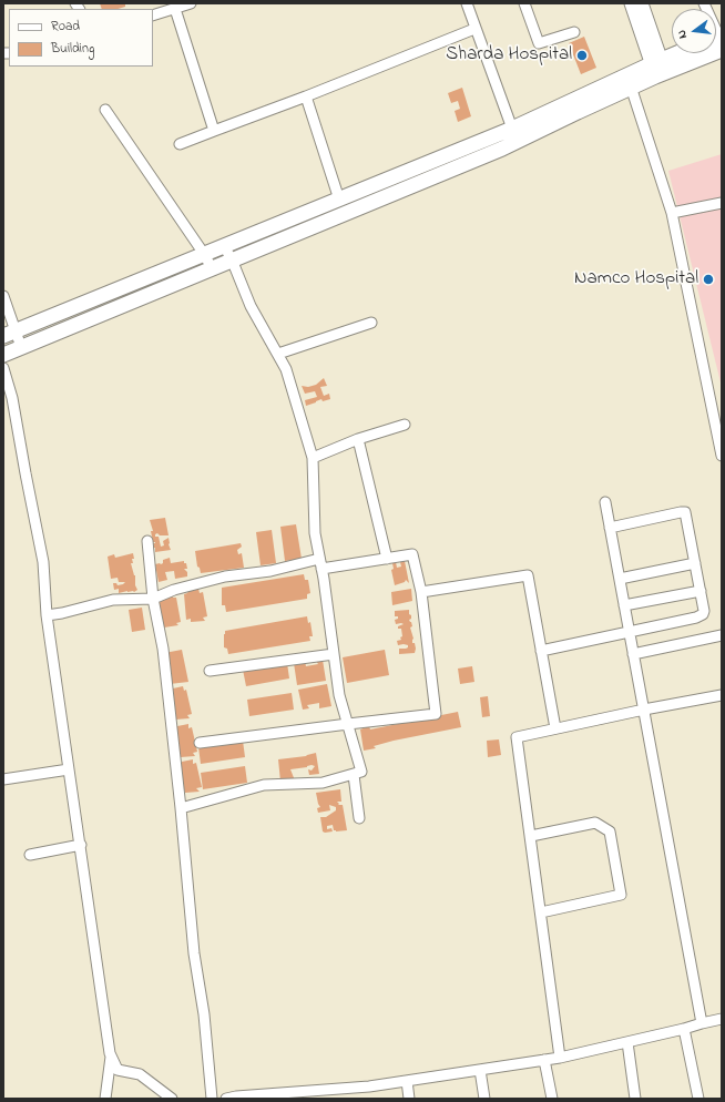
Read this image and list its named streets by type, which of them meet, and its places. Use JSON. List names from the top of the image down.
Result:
{
  "places": ["Sharda Hospital", "Namco Hospital"],
  "legend": ["Road", "Building"],
  "north": "left"
}
